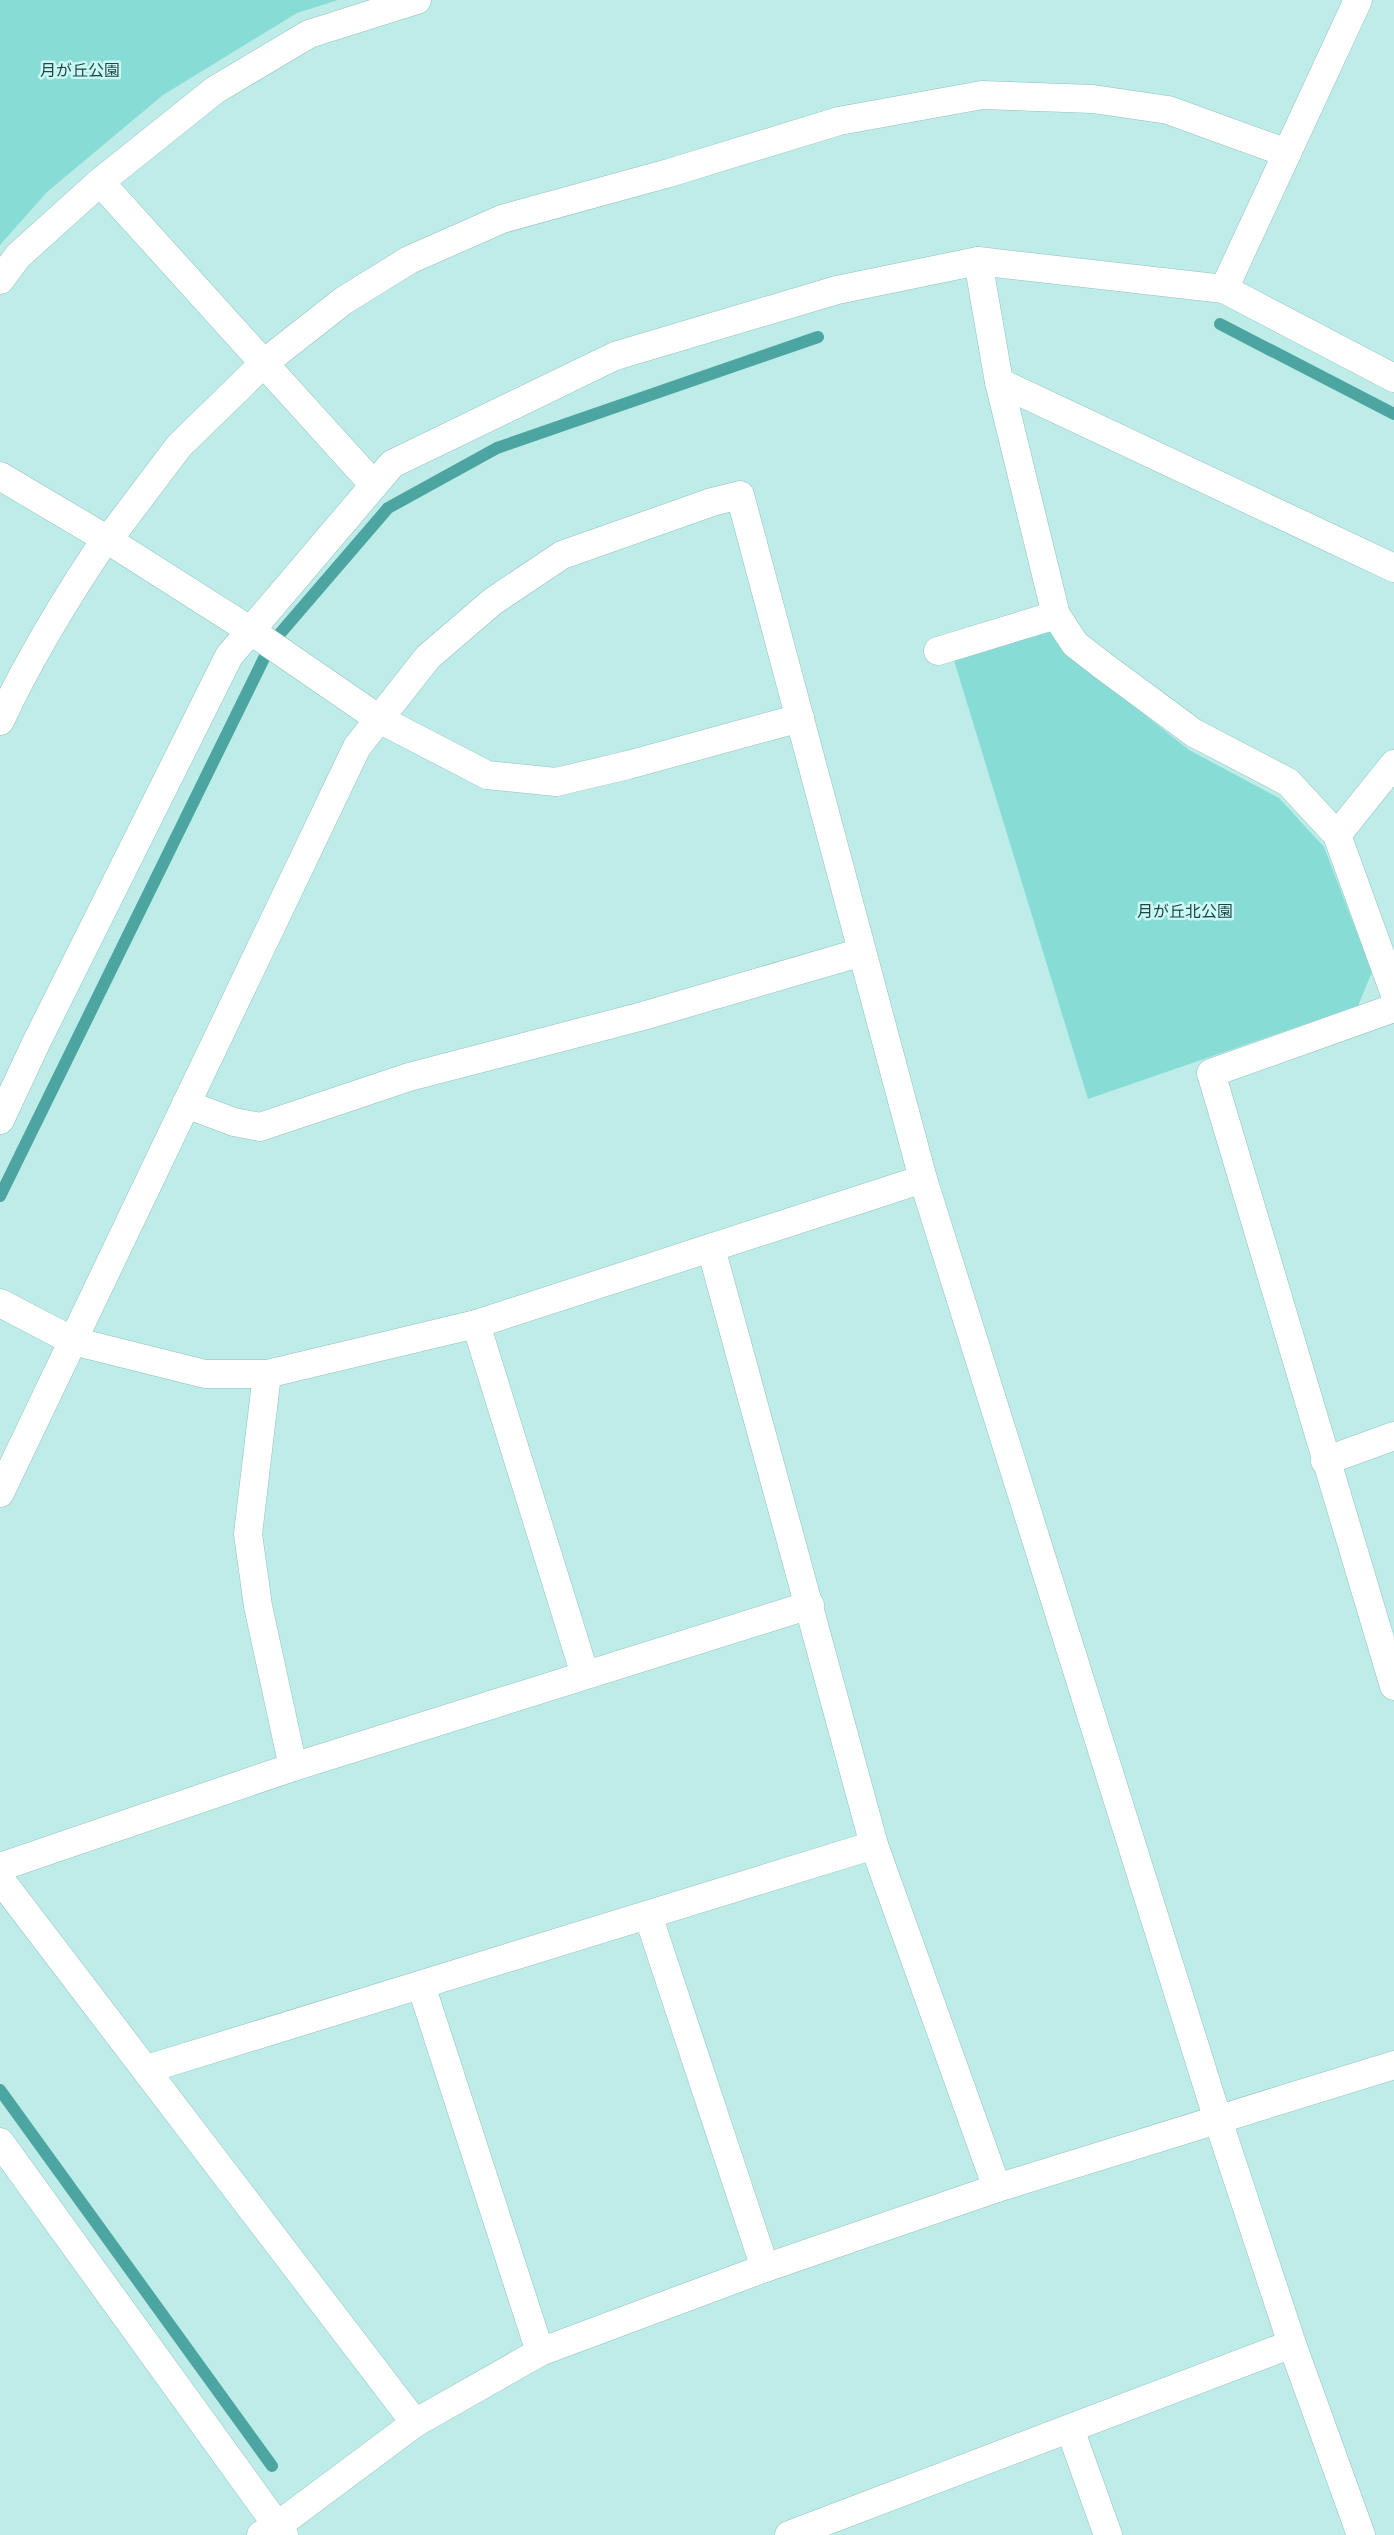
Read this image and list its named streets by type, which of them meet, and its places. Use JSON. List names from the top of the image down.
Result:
{
  "parks": ["月が丘公園", "月が丘北公園"]
}
